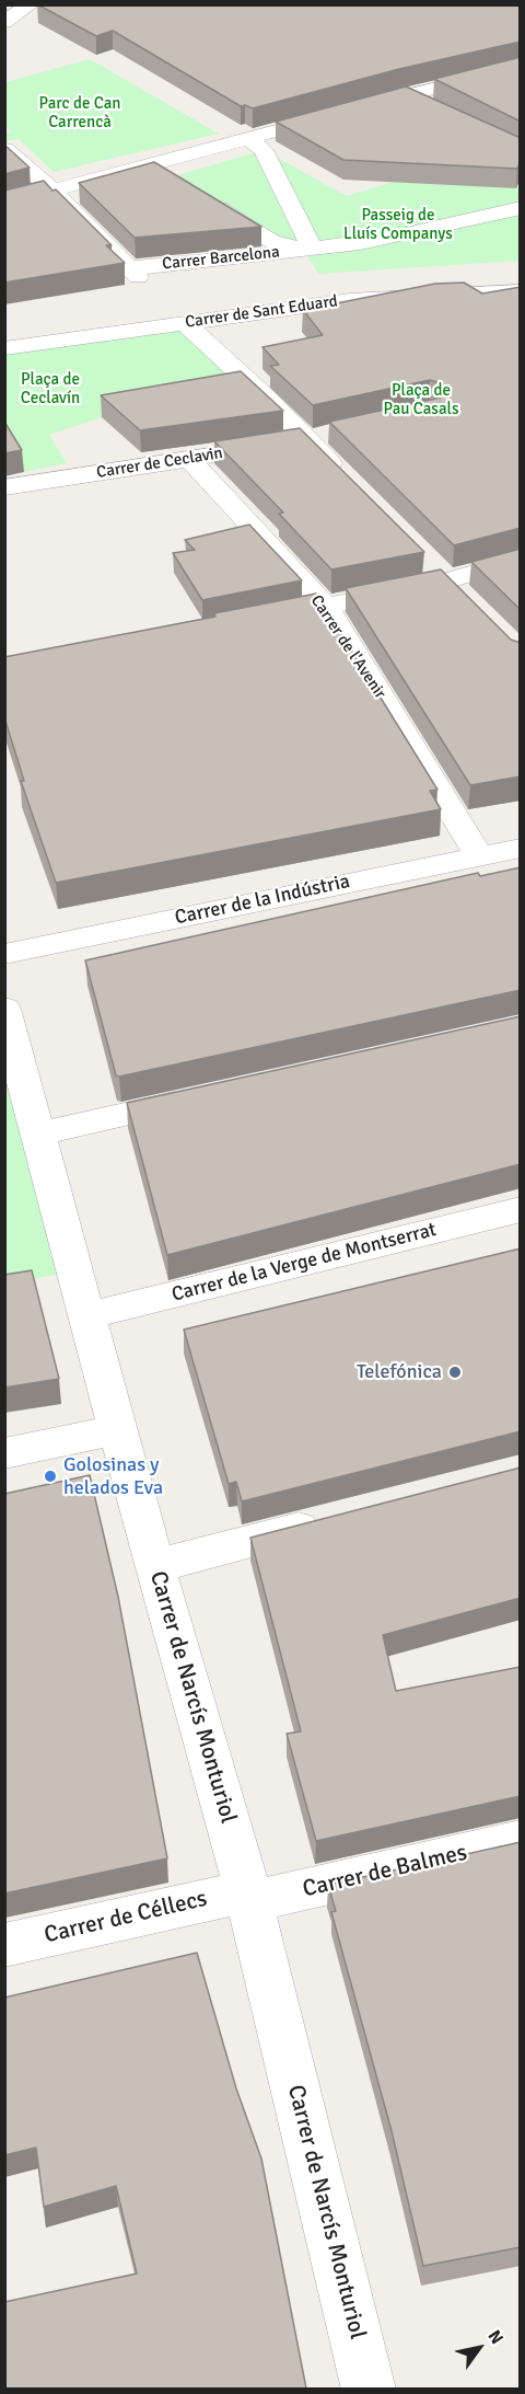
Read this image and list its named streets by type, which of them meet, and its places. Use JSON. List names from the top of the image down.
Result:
{
  "streets": {
    "street": [
      "Carrer Barcelona",
      "Carrer de Sant Eduard",
      "Carrer de Ceclavin",
      "Carrer de l'Avenir",
      "Carrer de la Indústria",
      "Carrer de la Verge de Montserrat",
      "Carrer de Narcís Monturiol",
      "Carrer de Balmes",
      "Carrer de Céllecs"
    ]
  },
  "crossings": [
    ["Carrer de Ceclavin", "Carrer de l'Avenir"],
    ["Carrer de l'Avenir", "Carrer de la Indústria"],
    ["Carrer de la Verge de Montserrat", "Carrer de Narcís Monturiol"],
    ["Carrer de Narcís Monturiol", "Carrer de Balmes"],
    ["Carrer de Narcís Monturiol", "Carrer de Céllecs"],
    ["Carrer de Balmes", "Carrer de Céllecs"]
  ],
  "parks": [
    "Parc de Can Carrencà",
    "Passeig de Lluís Companys",
    "Plaça de Ceclavín",
    "Plaça de Pau Casals"
  ],
  "places": ["Telefónica", "Golosinas y helados Eva"],
  "north": "top right"
}
